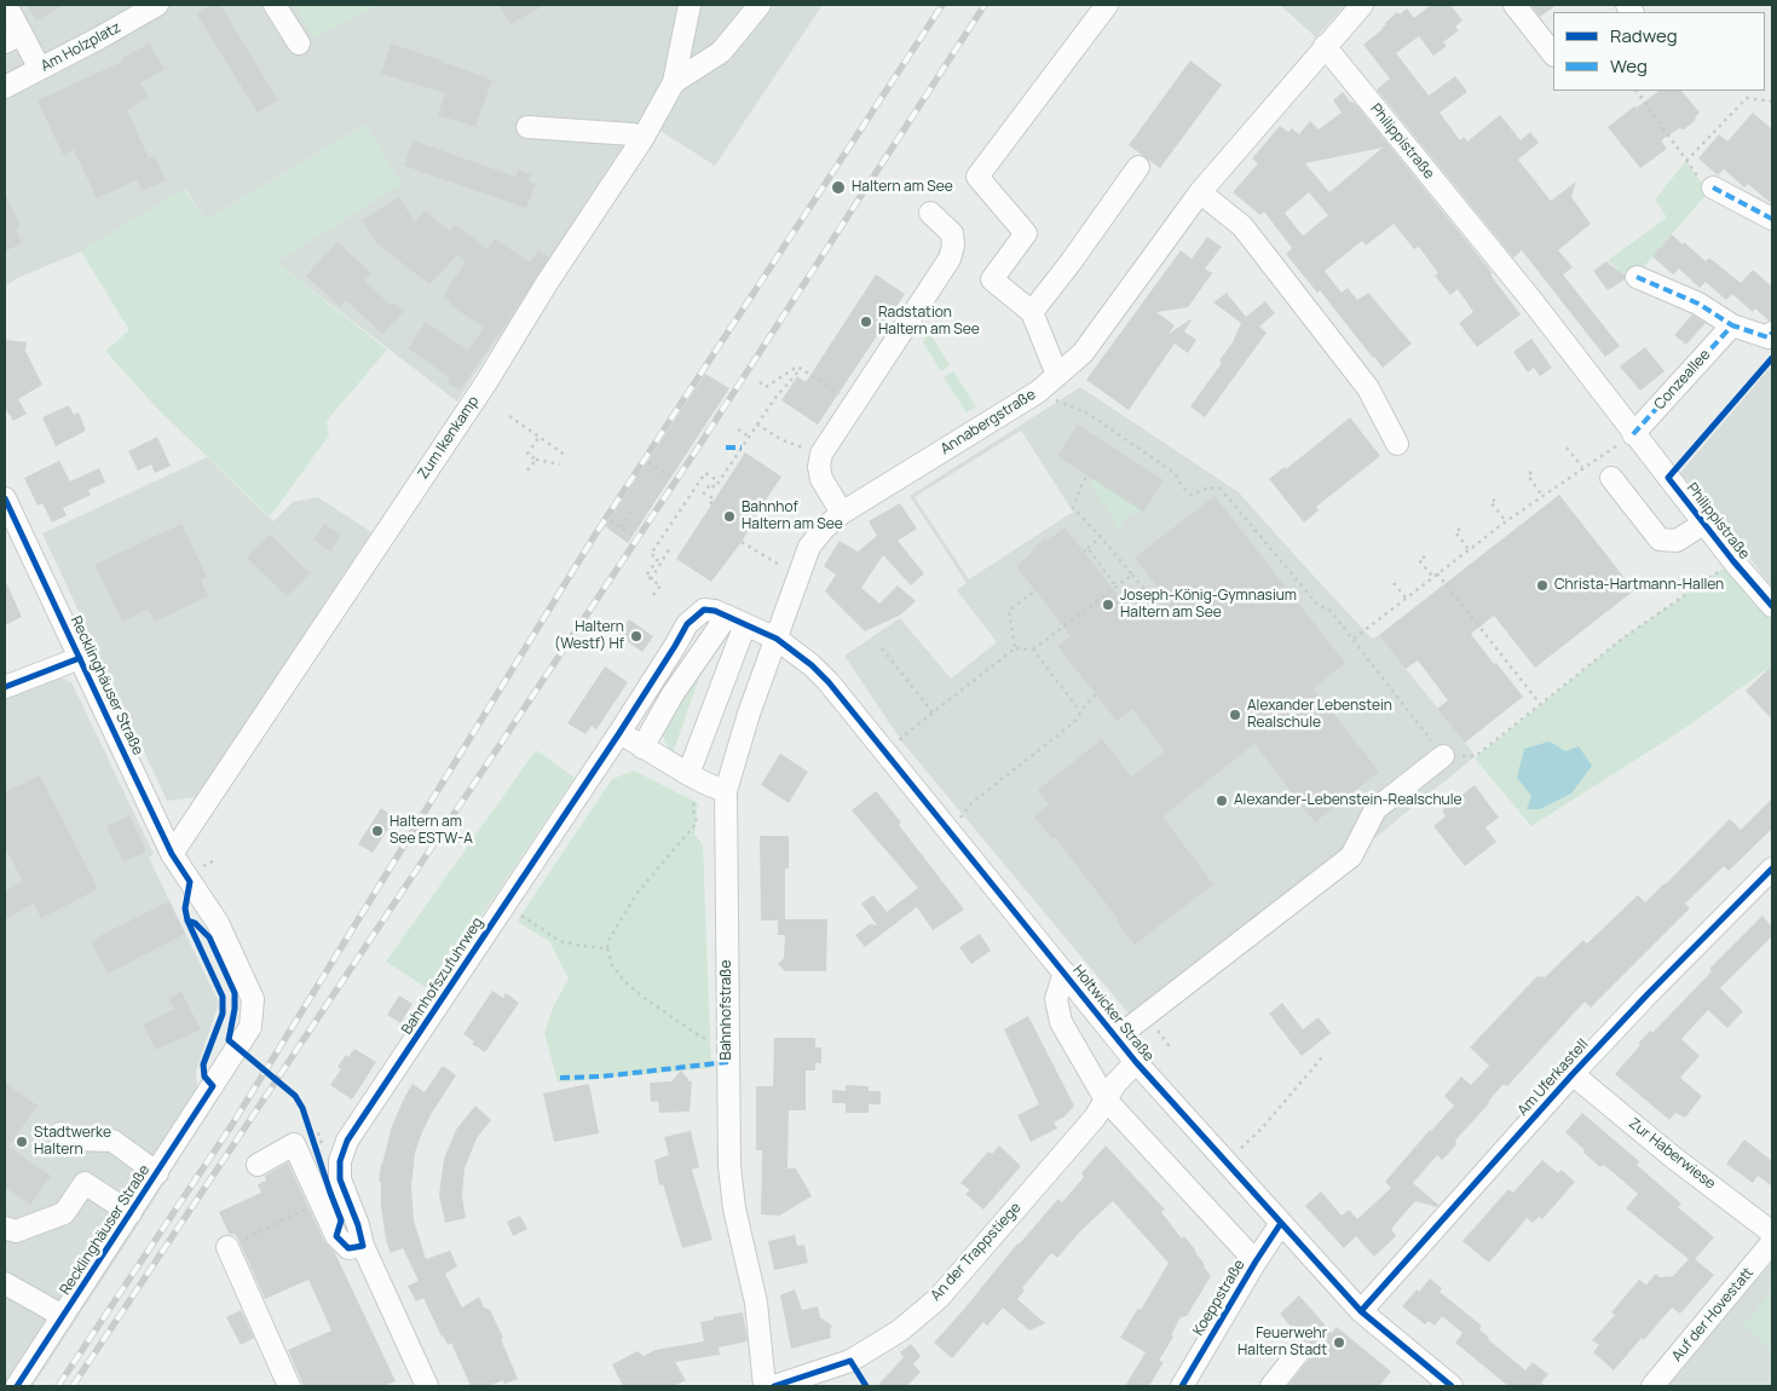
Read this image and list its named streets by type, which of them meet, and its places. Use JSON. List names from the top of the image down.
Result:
{
  "streets": {
    "street": [
      "Am Holzplatz",
      "Philippistraße",
      "Conzeallee",
      "Annabergstraße",
      "Zum Ikenkamp",
      "Recklinghäuser Straße",
      "Bahnhofszufuhrweg",
      "Bahnhofstraße",
      "Holtwicker Straße",
      "Am Uferkastell",
      "Zur Haberwiese",
      "An der Trappstiege",
      "Koeppstraße",
      "Auf der Hovestatt"
    ]
  },
  "crossings": [
    ["Philippistraße", "Conzeallee"],
    ["Philippistraße", "Annabergstraße"],
    ["Annabergstraße", "Bahnhofstraße"],
    ["Annabergstraße", "Holtwicker Straße"],
    ["Zum Ikenkamp", "Recklinghäuser Straße"],
    ["Bahnhofszufuhrweg", "Holtwicker Straße"],
    ["Bahnhofstraße", "Holtwicker Straße"],
    ["Holtwicker Straße", "Am Uferkastell"],
    ["Holtwicker Straße", "An der Trappstiege"],
    ["Holtwicker Straße", "Koeppstraße"],
    ["Am Uferkastell", "Zur Haberwiese"]
  ],
  "places": [
    "Haltern am See",
    "Radstation Haltern am See",
    "Bahnhof Haltern am See",
    "Christa-Hartmann-Hallen",
    "Joseph-König-Gymnasium Haltern am See",
    "Haltern (Westf) Hf",
    "Alexander Lebenstein Realschule",
    "Alexander-Lebenstein-Realschule",
    "Haltern am See ESTW-A",
    "Stadtwerke Haltern",
    "Feuerwehr Haltern Stadt"
  ],
  "legend": ["Radweg", "Weg"]
}
